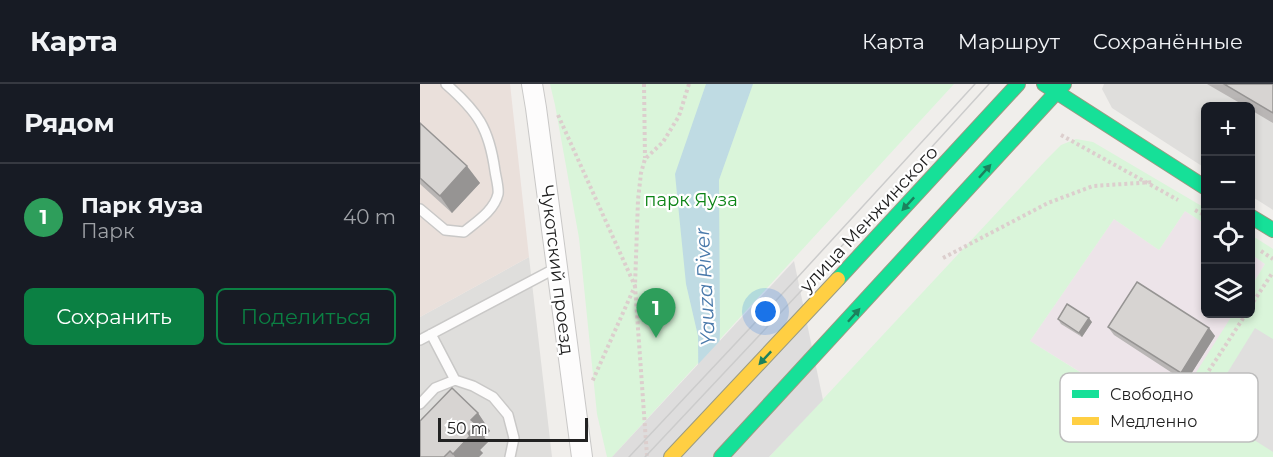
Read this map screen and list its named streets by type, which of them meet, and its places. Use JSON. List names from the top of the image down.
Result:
{
  "streets": {
    "main road": ["улица Менжинского"],
    "street": ["Чукотский проезд"]
  },
  "water": ["Yauza River"],
  "parks": ["парк Яуза"],
  "legend": ["Свободно", "Медленно"],
  "scale_bar": "50 m",
  "page": {
    "header": "Карта",
    "nav": ["Карта", "Маршрут", "Сохранённые"],
    "heading": "Рядом",
    "map_buttons": ["+", "−"],
    "list": [
      {
        "mark": "1",
        "name": "Парк Яуза",
        "note": "Парк",
        "value": "40 m"
      }
    ],
    "buttons": ["Сохранить", "Поделиться"],
    "pins": "1",
    "scale": "50 m"
  }
}
